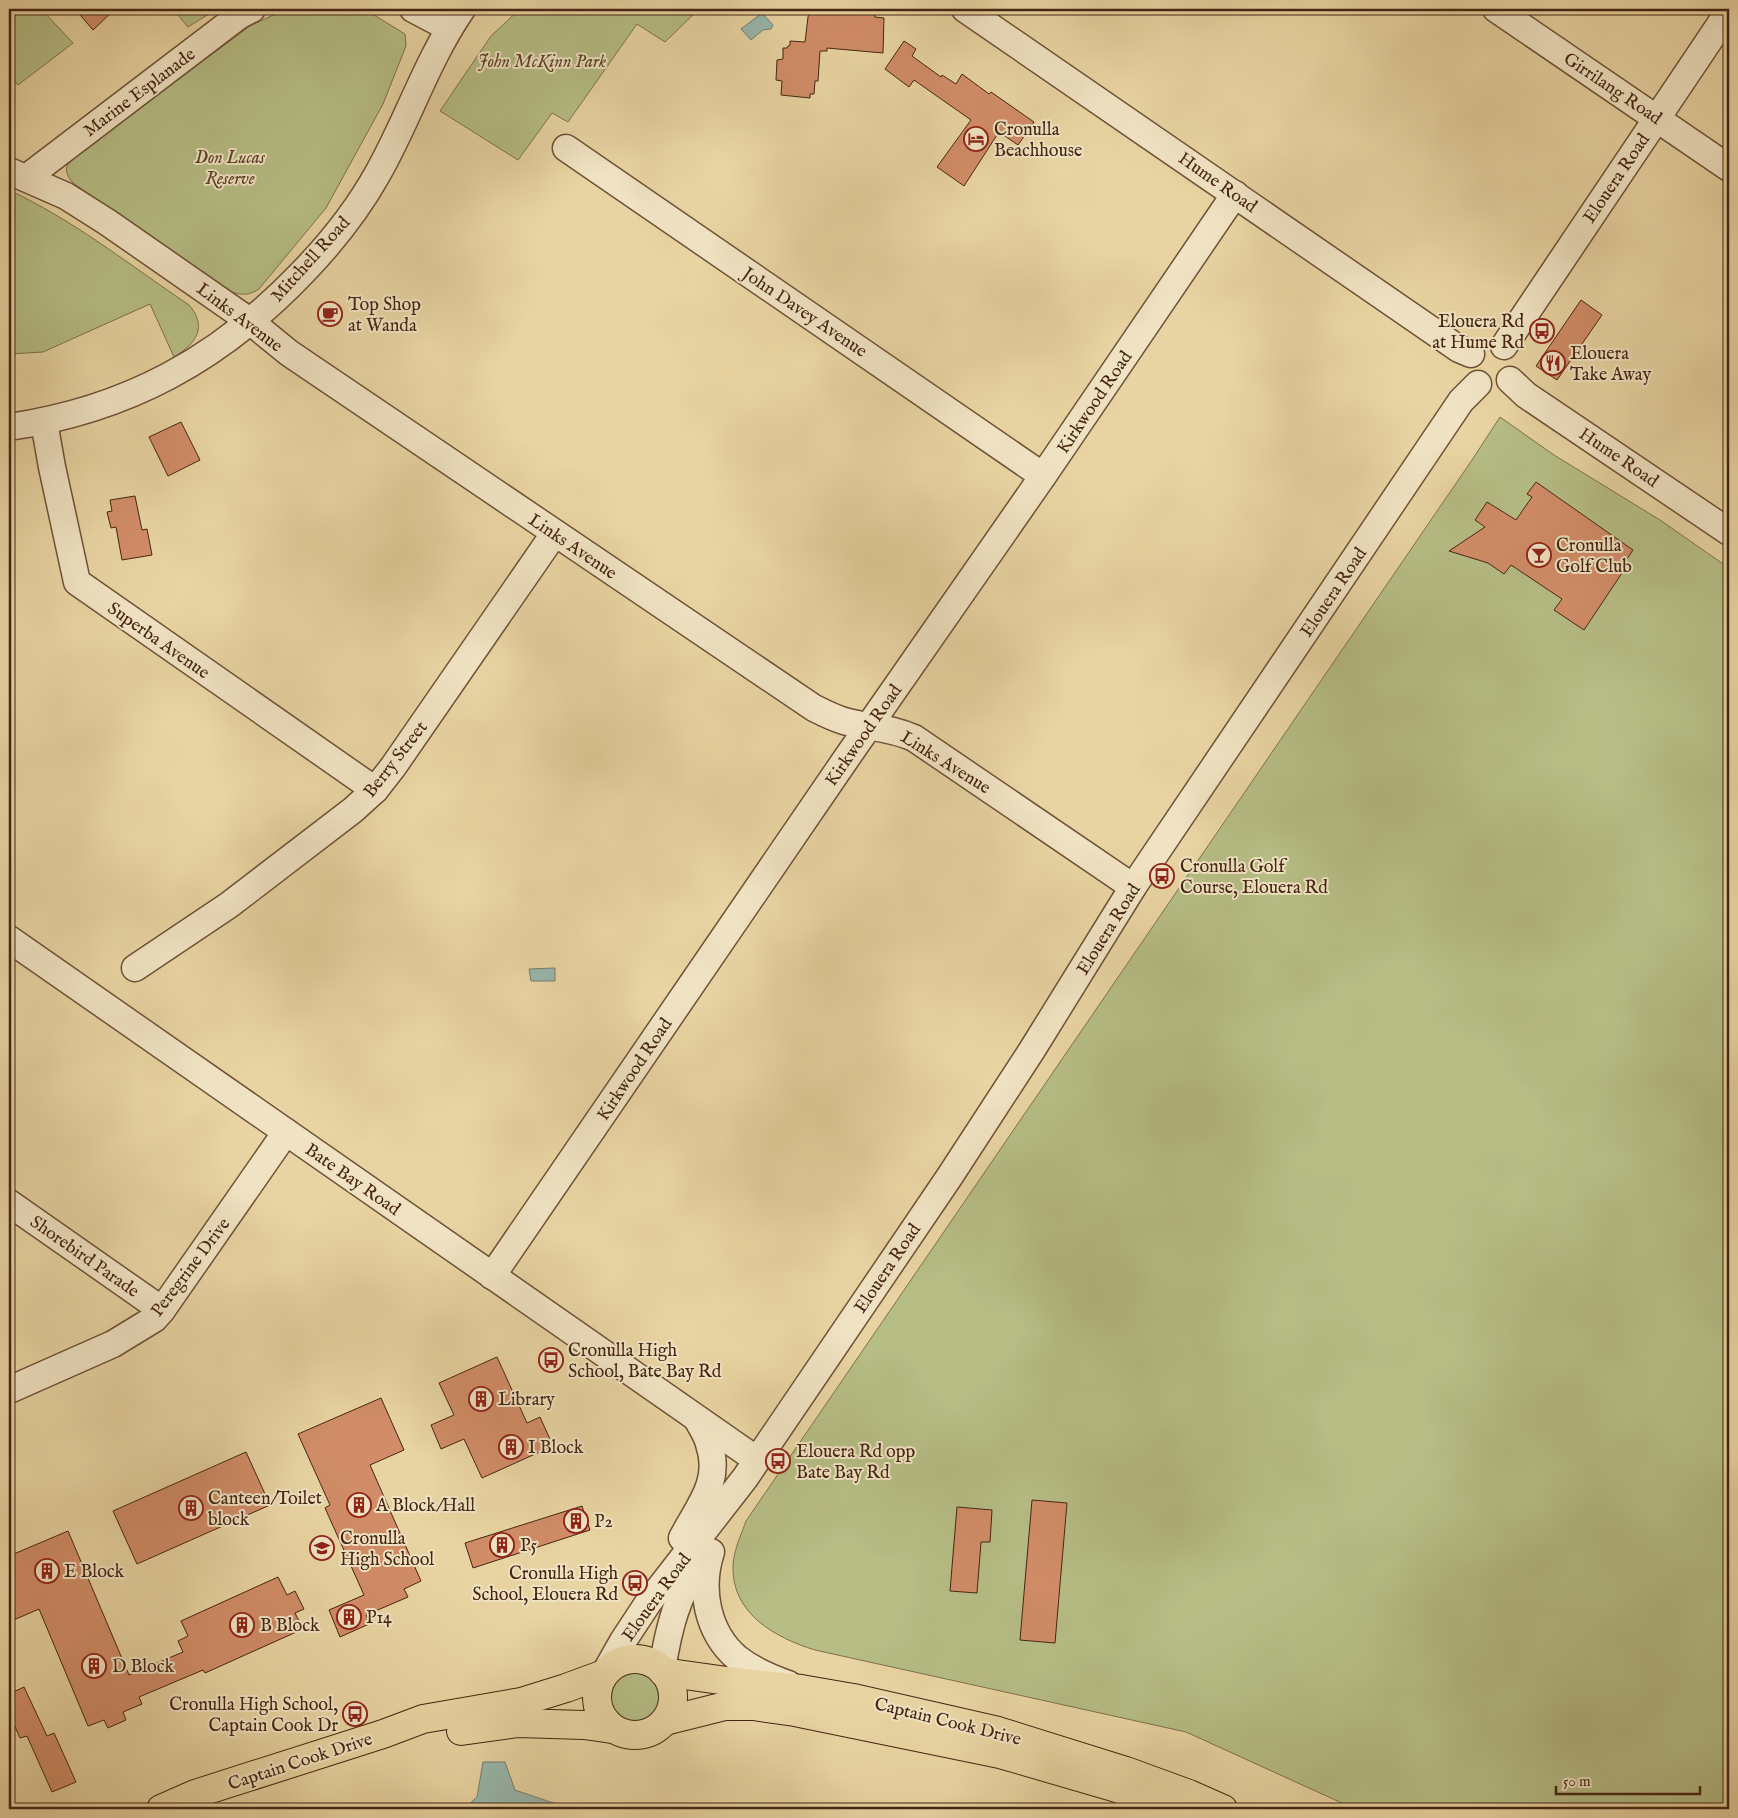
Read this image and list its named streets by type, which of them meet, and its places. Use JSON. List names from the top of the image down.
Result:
{
  "streets": {
    "main road": ["Captain Cook Drive"],
    "street": [
      "Girrilang Road",
      "Marine Esplanade",
      "Elouera Road",
      "Hume Road",
      "Mitchell Road",
      "John Davey Avenue",
      "Links Avenue",
      "Kirkwood Road",
      "Superba Avenue",
      "Berry Street",
      "Bate Bay Road",
      "Shorebird Parade",
      "Peregrine Drive"
    ]
  },
  "crossings": [
    ["Girrilang Road", "Elouera Road"],
    ["Marine Esplanade", "Links Avenue"],
    ["Elouera Road", "Hume Road"],
    ["Elouera Road", "Links Avenue"],
    ["Elouera Road", "Bate Bay Road"],
    ["Elouera Road", "Captain Cook Drive"],
    ["Hume Road", "Kirkwood Road"],
    ["Mitchell Road", "Links Avenue"],
    ["Mitchell Road", "Superba Avenue"],
    ["John Davey Avenue", "Kirkwood Road"],
    ["Links Avenue", "Kirkwood Road"],
    ["Links Avenue", "Berry Street"],
    ["Kirkwood Road", "Bate Bay Road"],
    ["Superba Avenue", "Berry Street"],
    ["Bate Bay Road", "Peregrine Drive"],
    ["Shorebird Parade", "Peregrine Drive"]
  ],
  "parks": ["John McKinn Park", "Don Lucas Reserve"],
  "places": {
    "hotel": ["Cronulla Beachhouse"],
    "cafe": ["Top Shop at Wanda"],
    "bus stop": [
      "Elouera Rd at Hume Rd",
      "Cronulla Golf Course, Elouera Rd",
      "Cronulla High School, Bate Bay Rd",
      "Elouera Rd opp Bate Bay Rd",
      "Cronulla High School, Elouera Rd",
      "Cronulla High School, Captain Cook Dr"
    ],
    "restaurant": ["Elouera Take Away"],
    "bar": ["Cronulla Golf Club"],
    "building": [
      "Library",
      "I Block",
      "A Block/Hall",
      "Canteen/Toilet block",
      "P2",
      "P5",
      "E Block",
      "P14",
      "B Block",
      "D Block"
    ],
    "school or university": ["Cronulla High School"]
  },
  "scale_bar": "50 m"
}
